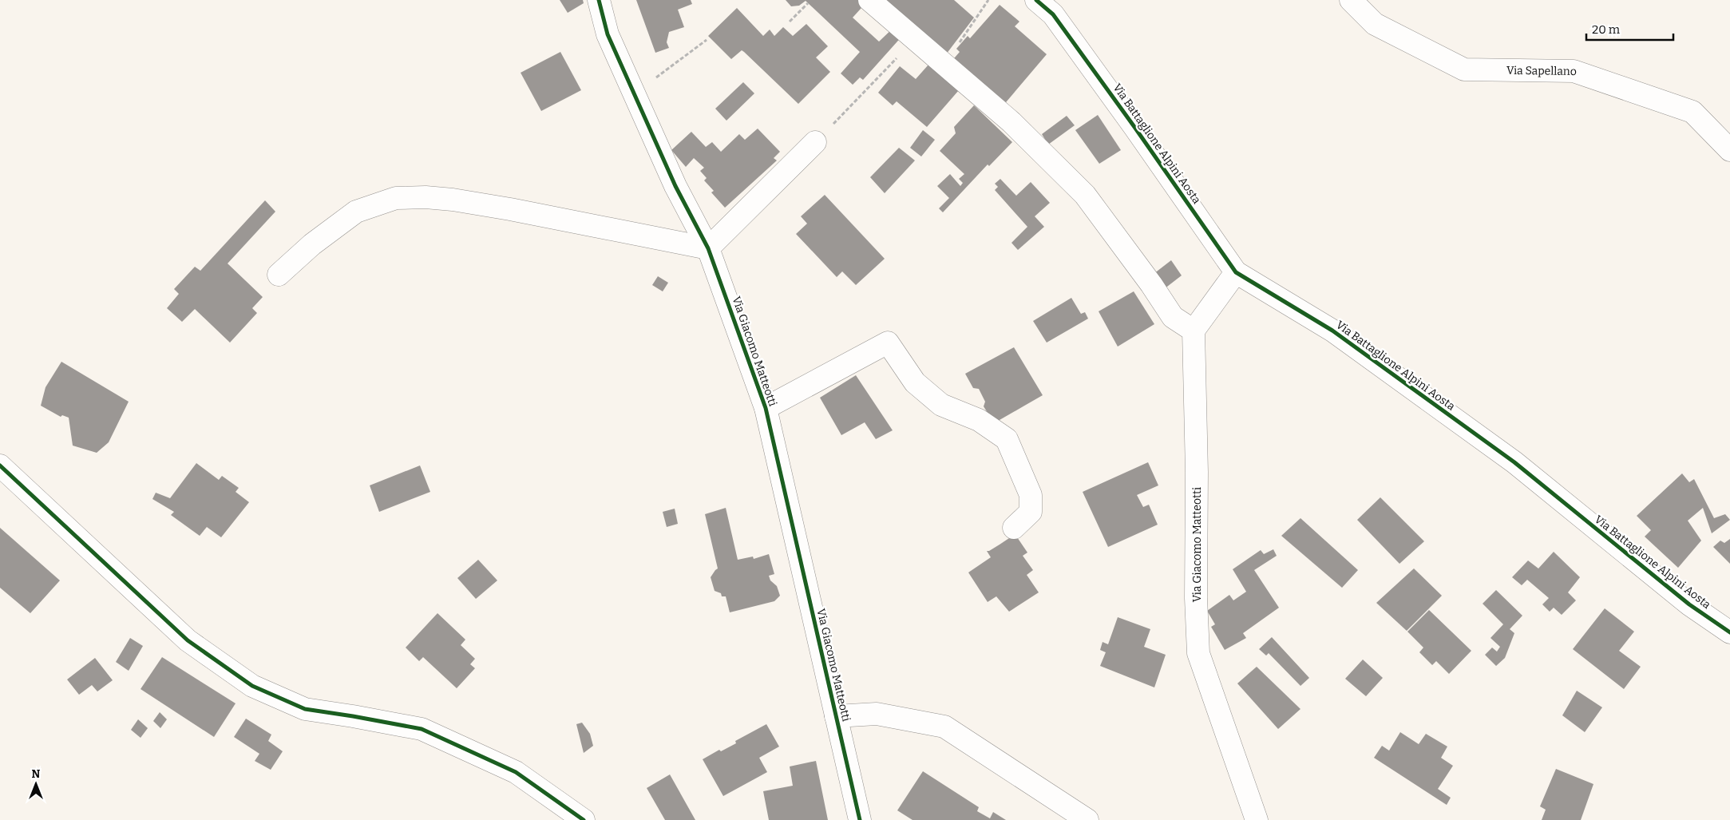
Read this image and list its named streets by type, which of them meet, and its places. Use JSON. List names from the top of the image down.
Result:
{
  "streets": {
    "street": ["Via Sapellano", "Via Battaglione Alpini Aosta", "Via Giacomo Matteotti"]
  },
  "scale_bar": "20 m",
  "north": "top"
}
